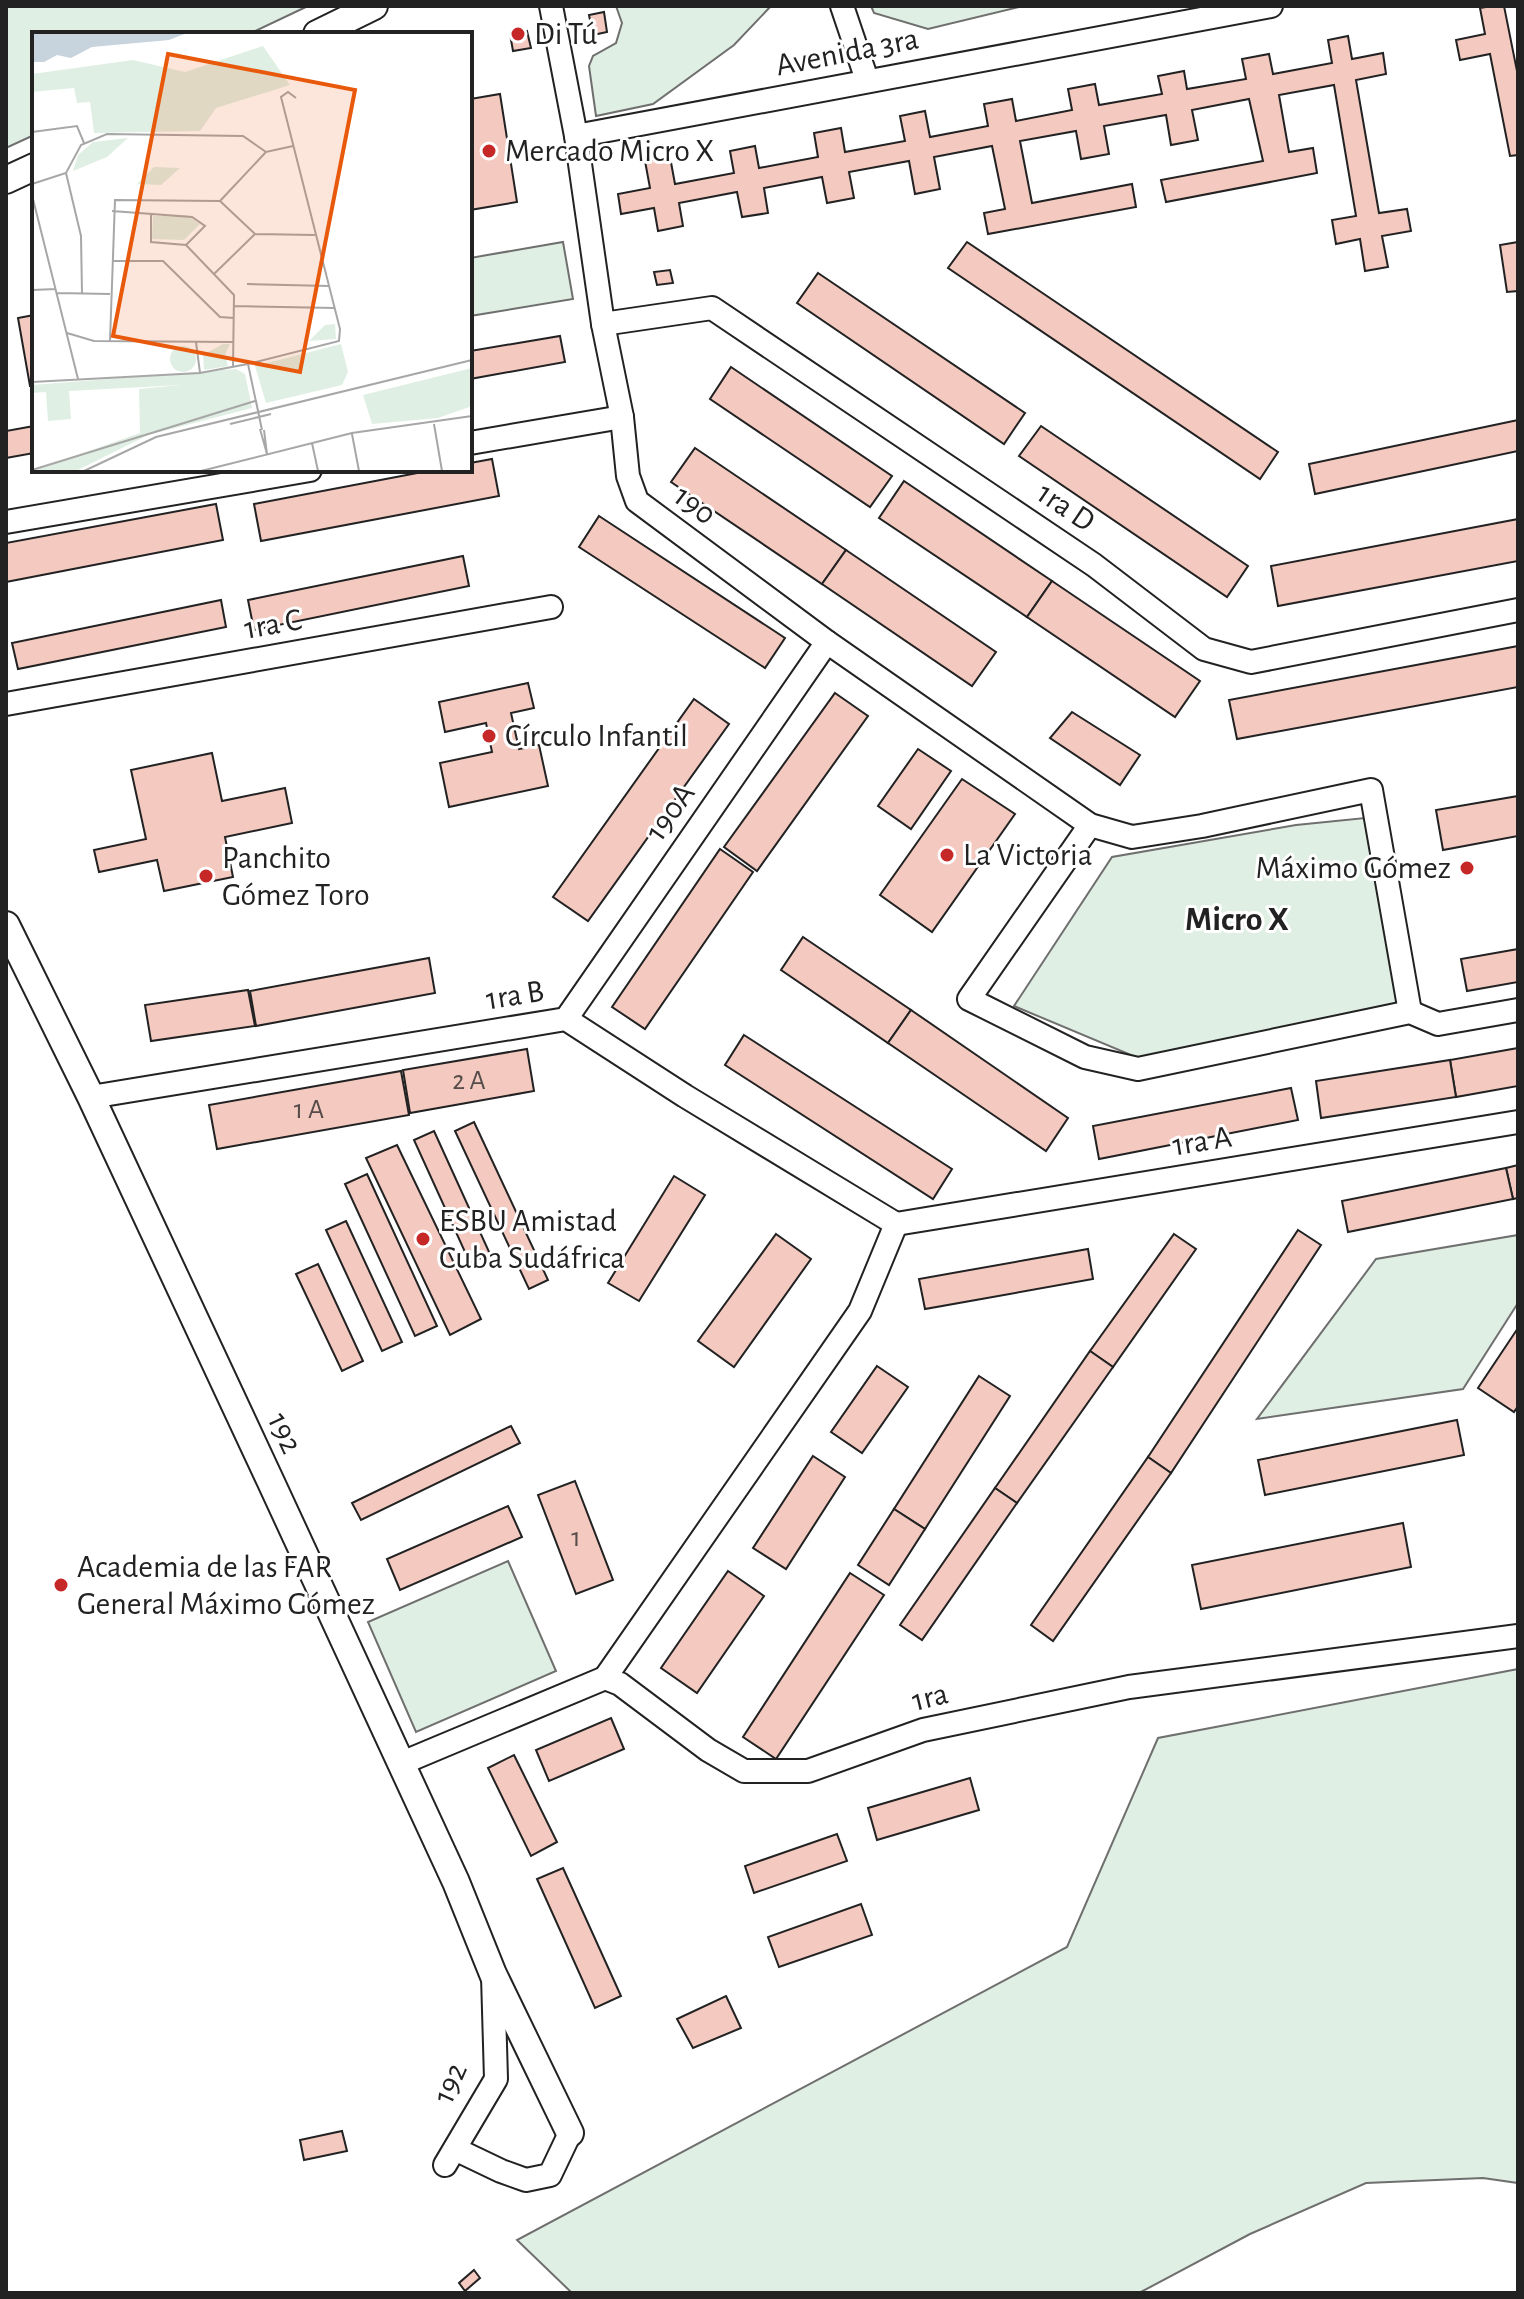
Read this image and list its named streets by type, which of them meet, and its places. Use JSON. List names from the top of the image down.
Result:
{
  "streets": {
    "street": [
      "Avenida 3ra",
      "190",
      "1ra D",
      "1ra C",
      "190A",
      "1ra B",
      "1ra A",
      "192",
      "1ra"
    ]
  },
  "crossings": [
    ["Avenida 3ra", "190"],
    ["190", "1ra D"],
    ["190", "190A"],
    ["190A", "1ra B"],
    ["1ra B", "1ra A"],
    ["1ra B", "192"]
  ],
  "districts": ["Micro X"],
  "places": [
    "Di Tú",
    "Mercado Micro X",
    "Círculo Infantil",
    "La Victoria",
    "Máximo Gómez",
    "Panchito Gómez Toro",
    "ESBU Amistad Cuba Sudáfrica",
    "Academia de las FAR General Máximo Gómez"
  ],
  "house_numbers": ["2 A", "1 A", "1"]
}
